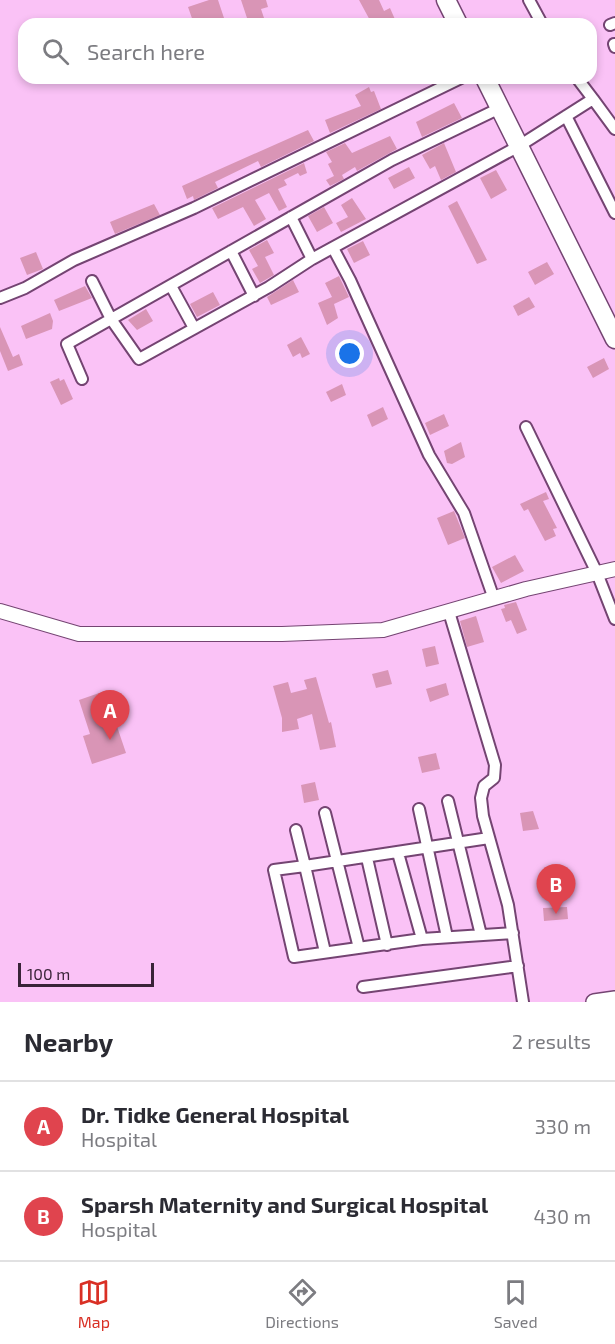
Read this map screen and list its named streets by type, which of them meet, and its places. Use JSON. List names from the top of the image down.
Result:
{
  "scale_bar": "100 m",
  "page": {
    "search": "Search here",
    "pins": ["A", "B"],
    "scale": "100 m",
    "heading": ["Nearby", "2 results"],
    "list": [
      {
        "mark": "A",
        "name": "Dr. Tidke General Hospital",
        "note": "Hospital",
        "value": "330 m"
      },
      {
        "mark": "B",
        "name": "Sparsh Maternity and Surgical Hospital",
        "note": "Hospital",
        "value": "430 m"
      }
    ],
    "nav": ["Map", "Directions", "Saved"]
  }
}
